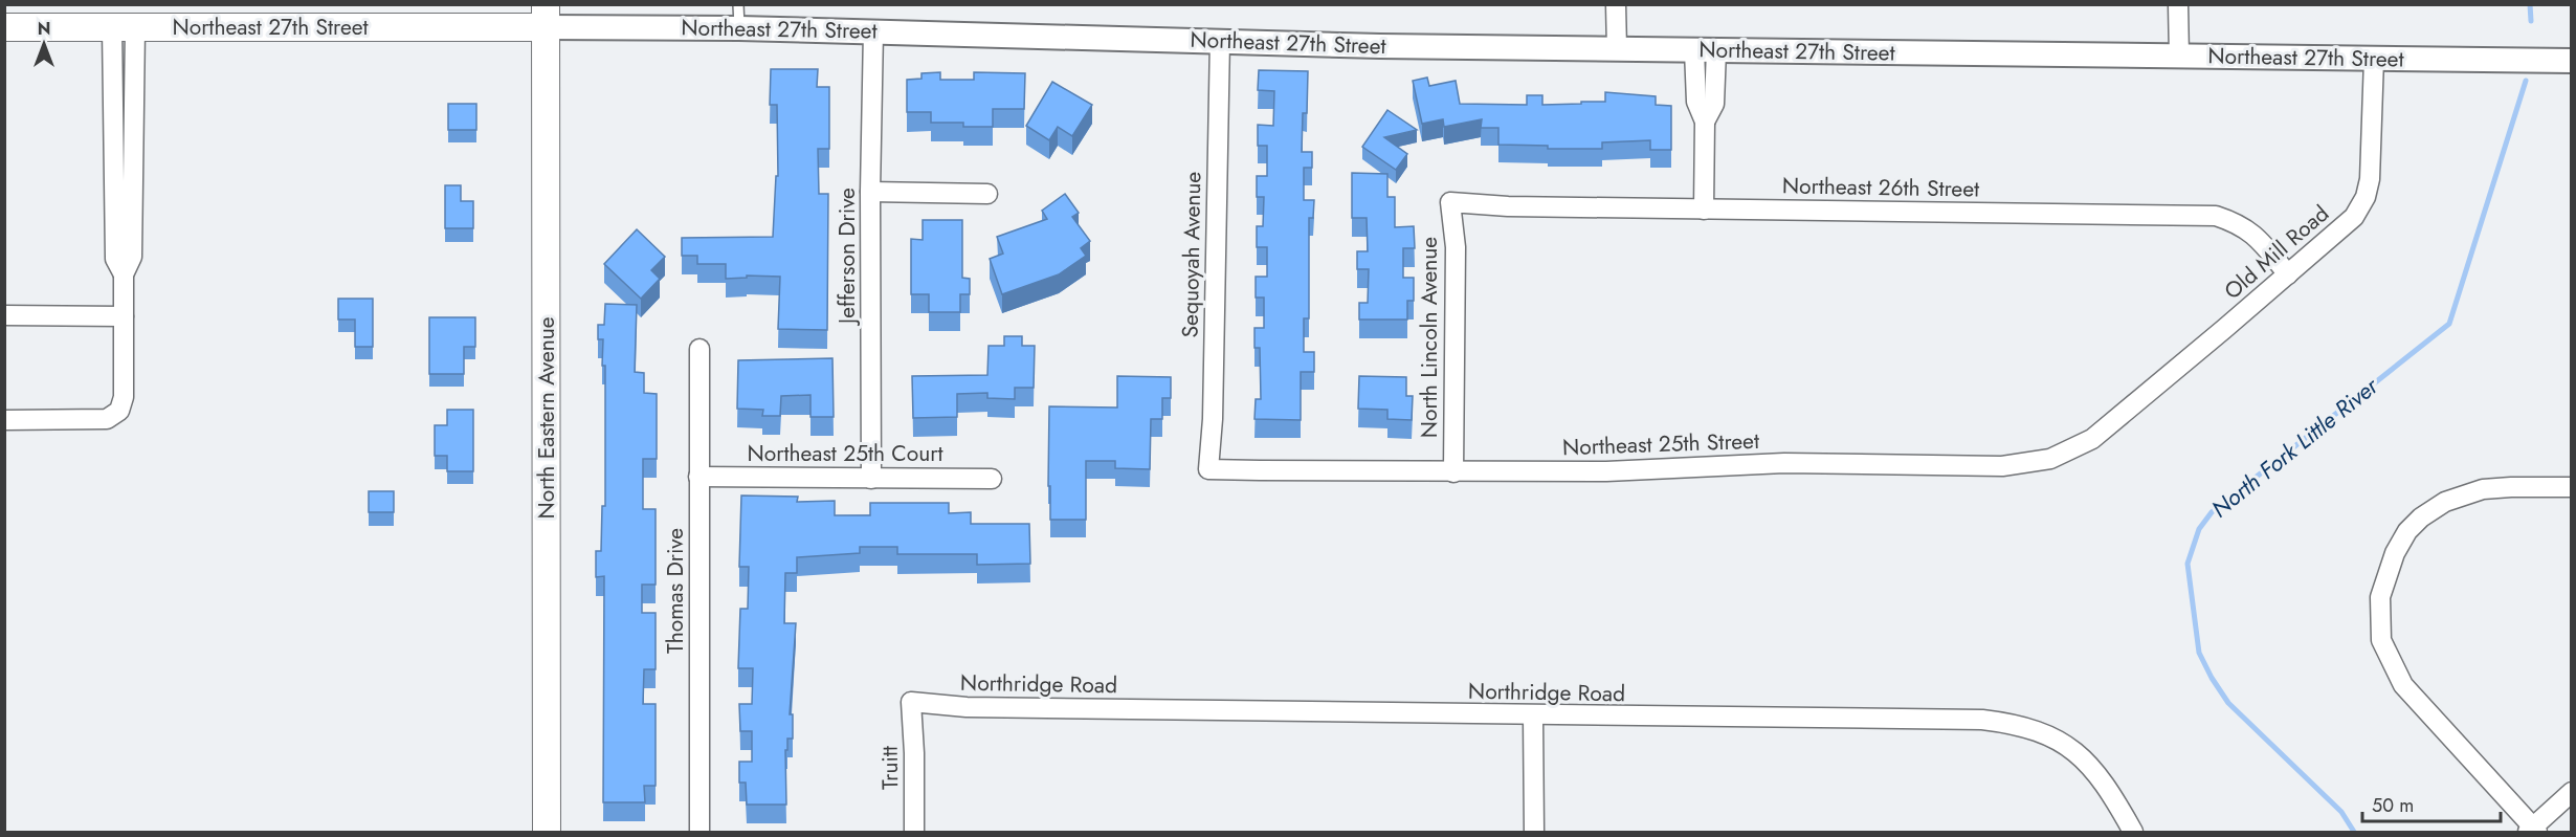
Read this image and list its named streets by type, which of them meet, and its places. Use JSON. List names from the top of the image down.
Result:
{
  "streets": {
    "main road": ["Northeast 27th Street", "North Eastern Avenue"],
    "street": [
      "Northeast 26th Street",
      "Old Mill Road",
      "Sequoyah Avenue",
      "Jefferson Drive",
      "North Lincoln Avenue",
      "Northeast 25th Street",
      "Northeast 25th Court",
      "Thomas Drive",
      "Northridge Road",
      "Truitt"
    ]
  },
  "crossings": [
    ["Northeast 27th Street", "Old Mill Road"],
    ["Northeast 27th Street", "Sequoyah Avenue"],
    ["Northeast 27th Street", "Jefferson Drive"],
    ["Northeast 27th Street", "North Eastern Avenue"],
    ["Northeast 26th Street", "Old Mill Road"],
    ["Northeast 26th Street", "North Lincoln Avenue"],
    ["Old Mill Road", "Northeast 25th Street"],
    ["Sequoyah Avenue", "Northeast 25th Street"],
    ["Jefferson Drive", "Northeast 25th Court"],
    ["North Lincoln Avenue", "Northeast 25th Street"],
    ["Northeast 25th Court", "Thomas Drive"],
    ["Northridge Road", "Truitt"]
  ],
  "water": ["North Fork Little River"],
  "scale_bar": "50 m",
  "north": "top"
}
